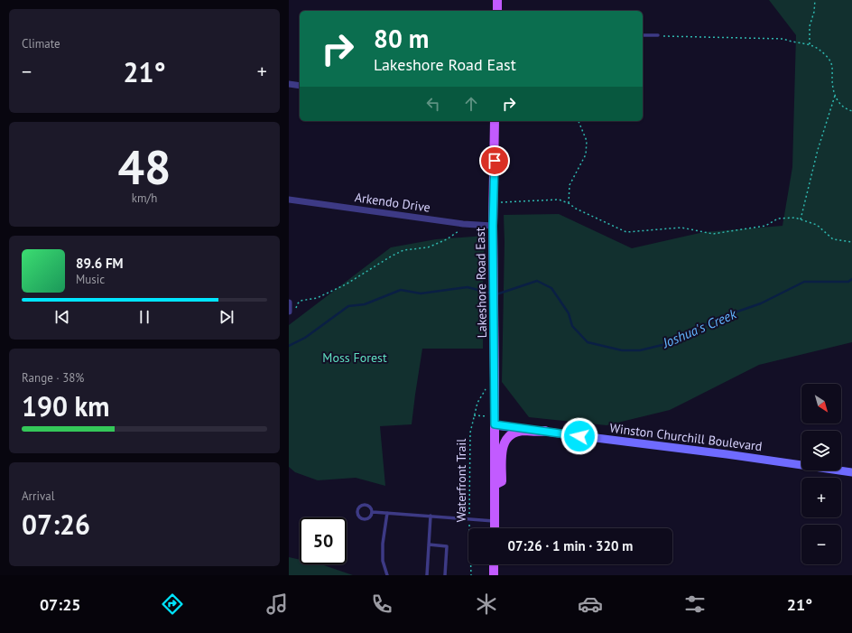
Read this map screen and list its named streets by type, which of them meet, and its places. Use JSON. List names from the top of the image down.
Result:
{
  "streets": {
    "main road": ["Lakeshore Road East", "Winston Churchill Boulevard"],
    "street": ["Arkendo Drive"],
    "path": ["Waterfront Trail"]
  },
  "crossings": [
    ["Arkendo Drive", "Lakeshore Road East"],
    ["Lakeshore Road East", "Winston Churchill Boulevard"]
  ],
  "water": ["Joshua's Creek"],
  "parks": ["Moss Forest"],
  "north": "bottom right",
  "page": {
    "tile": [
      "Climate",
      ["48", "km/h"],
      ["Range · 38%", "190 km"],
      ["Arrival", "07:26"]
    ],
    "turn": ["80 m", "Lakeshore Road East"],
    "heat": ["−", "21°", "+"],
    "song": ["89.6 FM", "Music"],
    "map_buttons": ["+", "−"],
    "limit": "50",
    "trip": "07:26 · 1 min · 320 m",
    "tabs": ["07:25", "21°"]
  }
}
